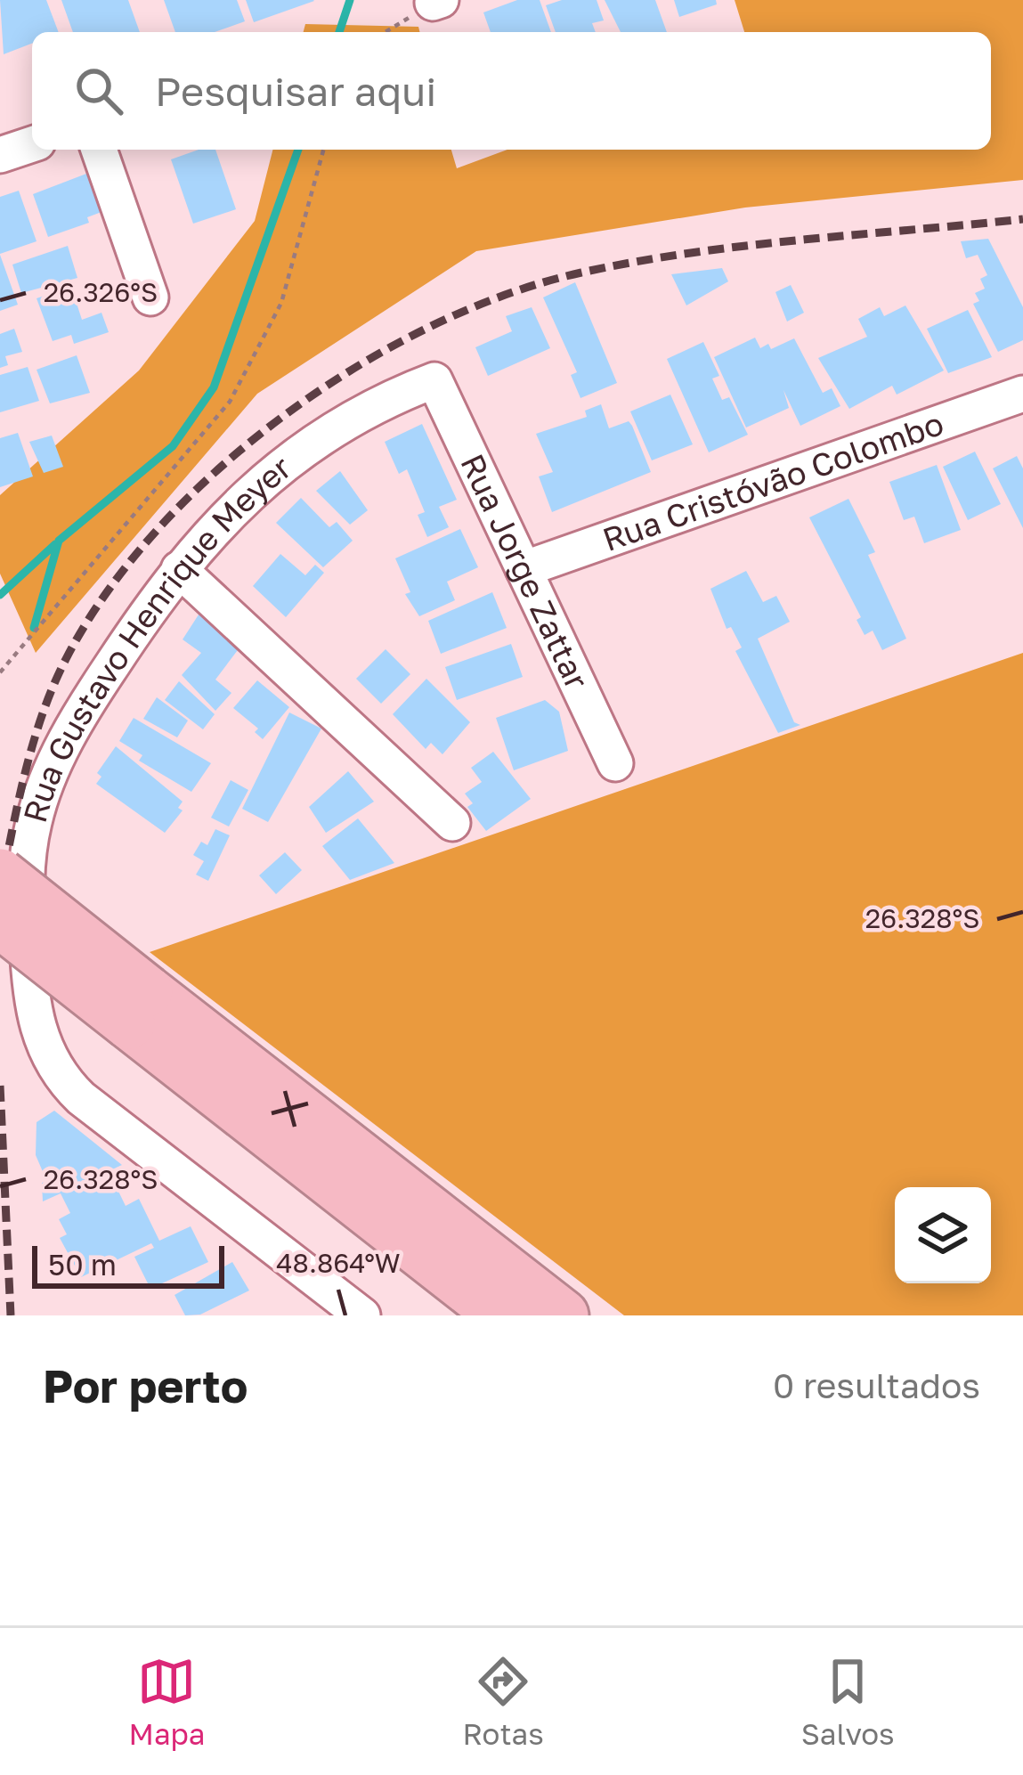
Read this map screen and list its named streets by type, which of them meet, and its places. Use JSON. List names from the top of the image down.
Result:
{
  "streets": {
    "street": ["Rua Cristóvão Colombo", "Rua Jorge Zattar", "Rua Gustavo Henrique Meyer"]
  },
  "crossings": [
    ["Rua Cristóvão Colombo", "Rua Jorge Zattar"],
    ["Rua Jorge Zattar", "Rua Gustavo Henrique Meyer"]
  ],
  "scale_bar": "50 m",
  "page": {
    "search": "Pesquisar aqui",
    "scale": "50 m",
    "heading": ["Por perto", "0 resultados"],
    "nav": ["Mapa", "Rotas", "Salvos"]
  },
  "coordinates": ["26.326°S", "26.328°S", "48.864°W"]
}
